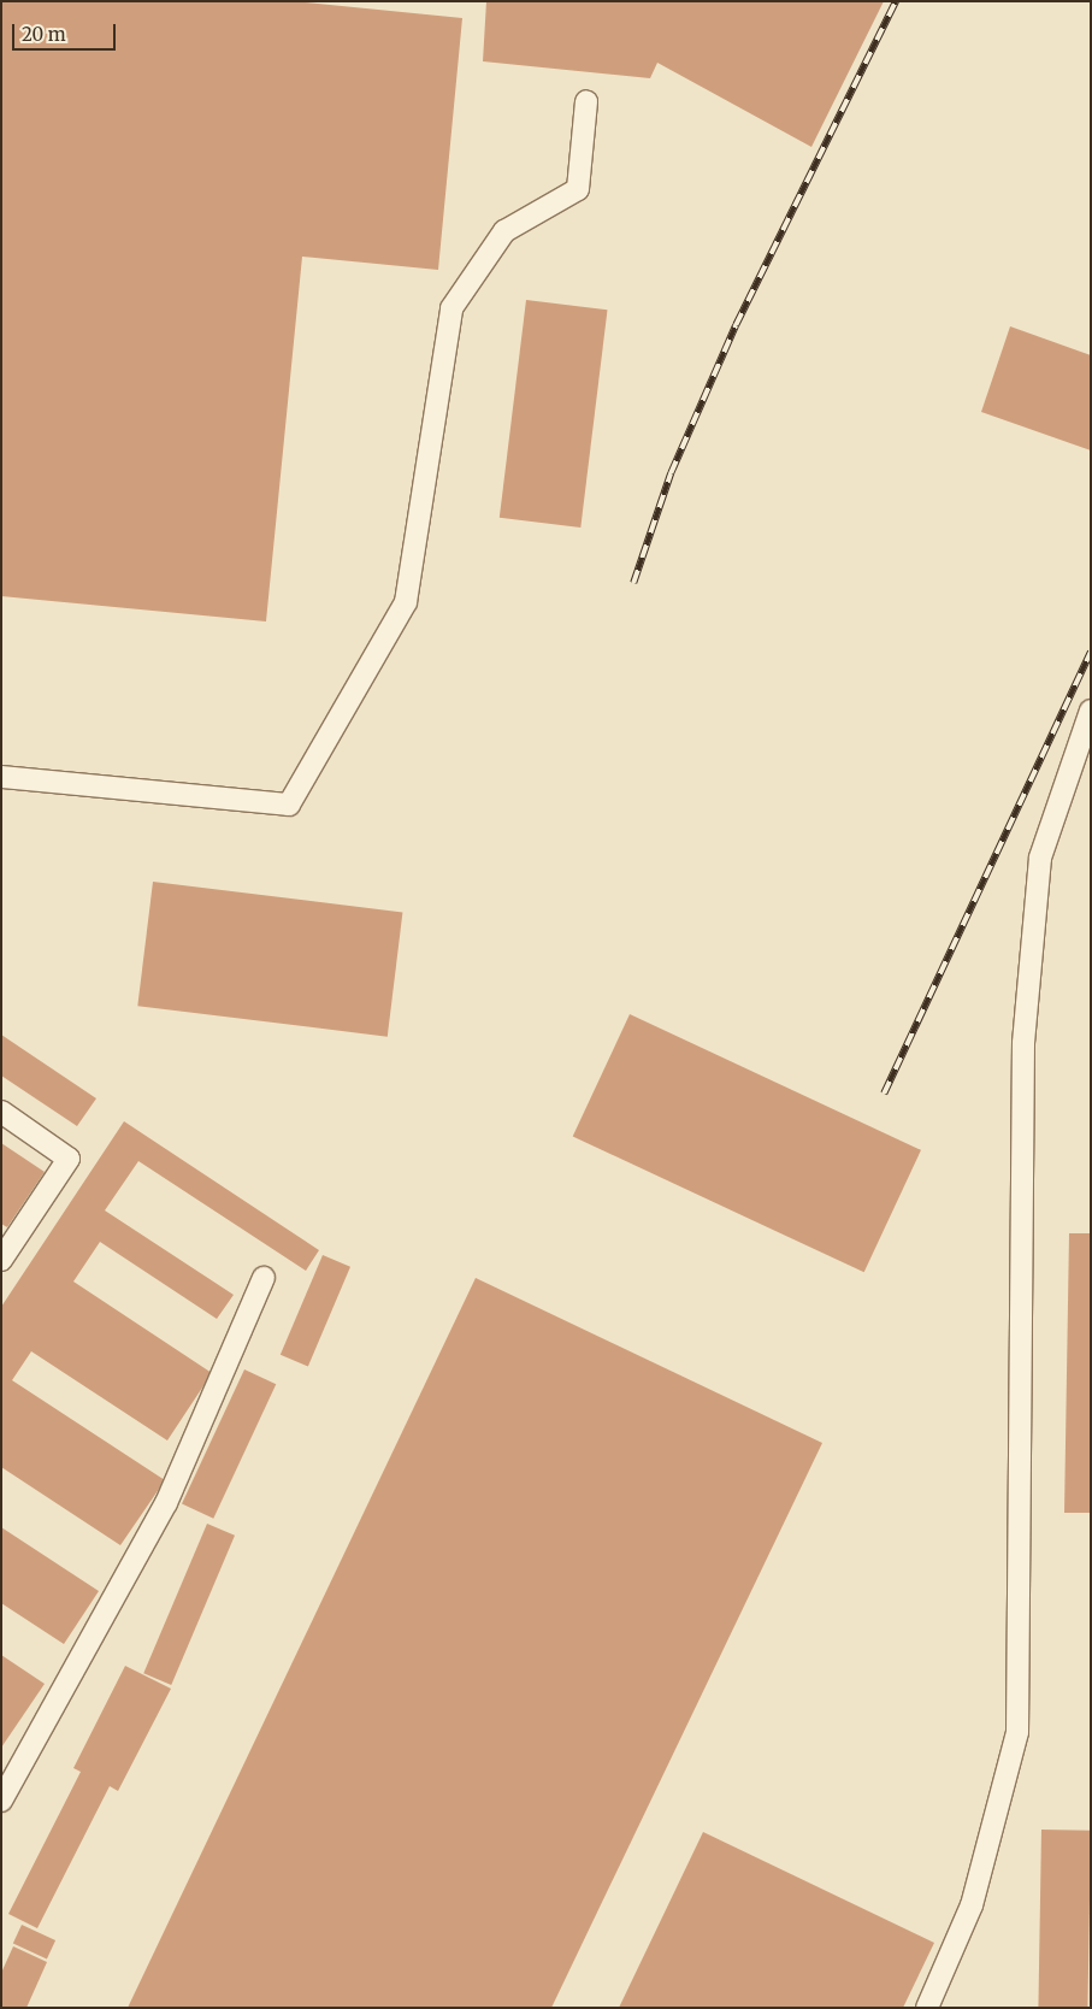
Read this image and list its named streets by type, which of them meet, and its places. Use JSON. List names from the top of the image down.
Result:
{
  "scale_bar": "20 m"
}
